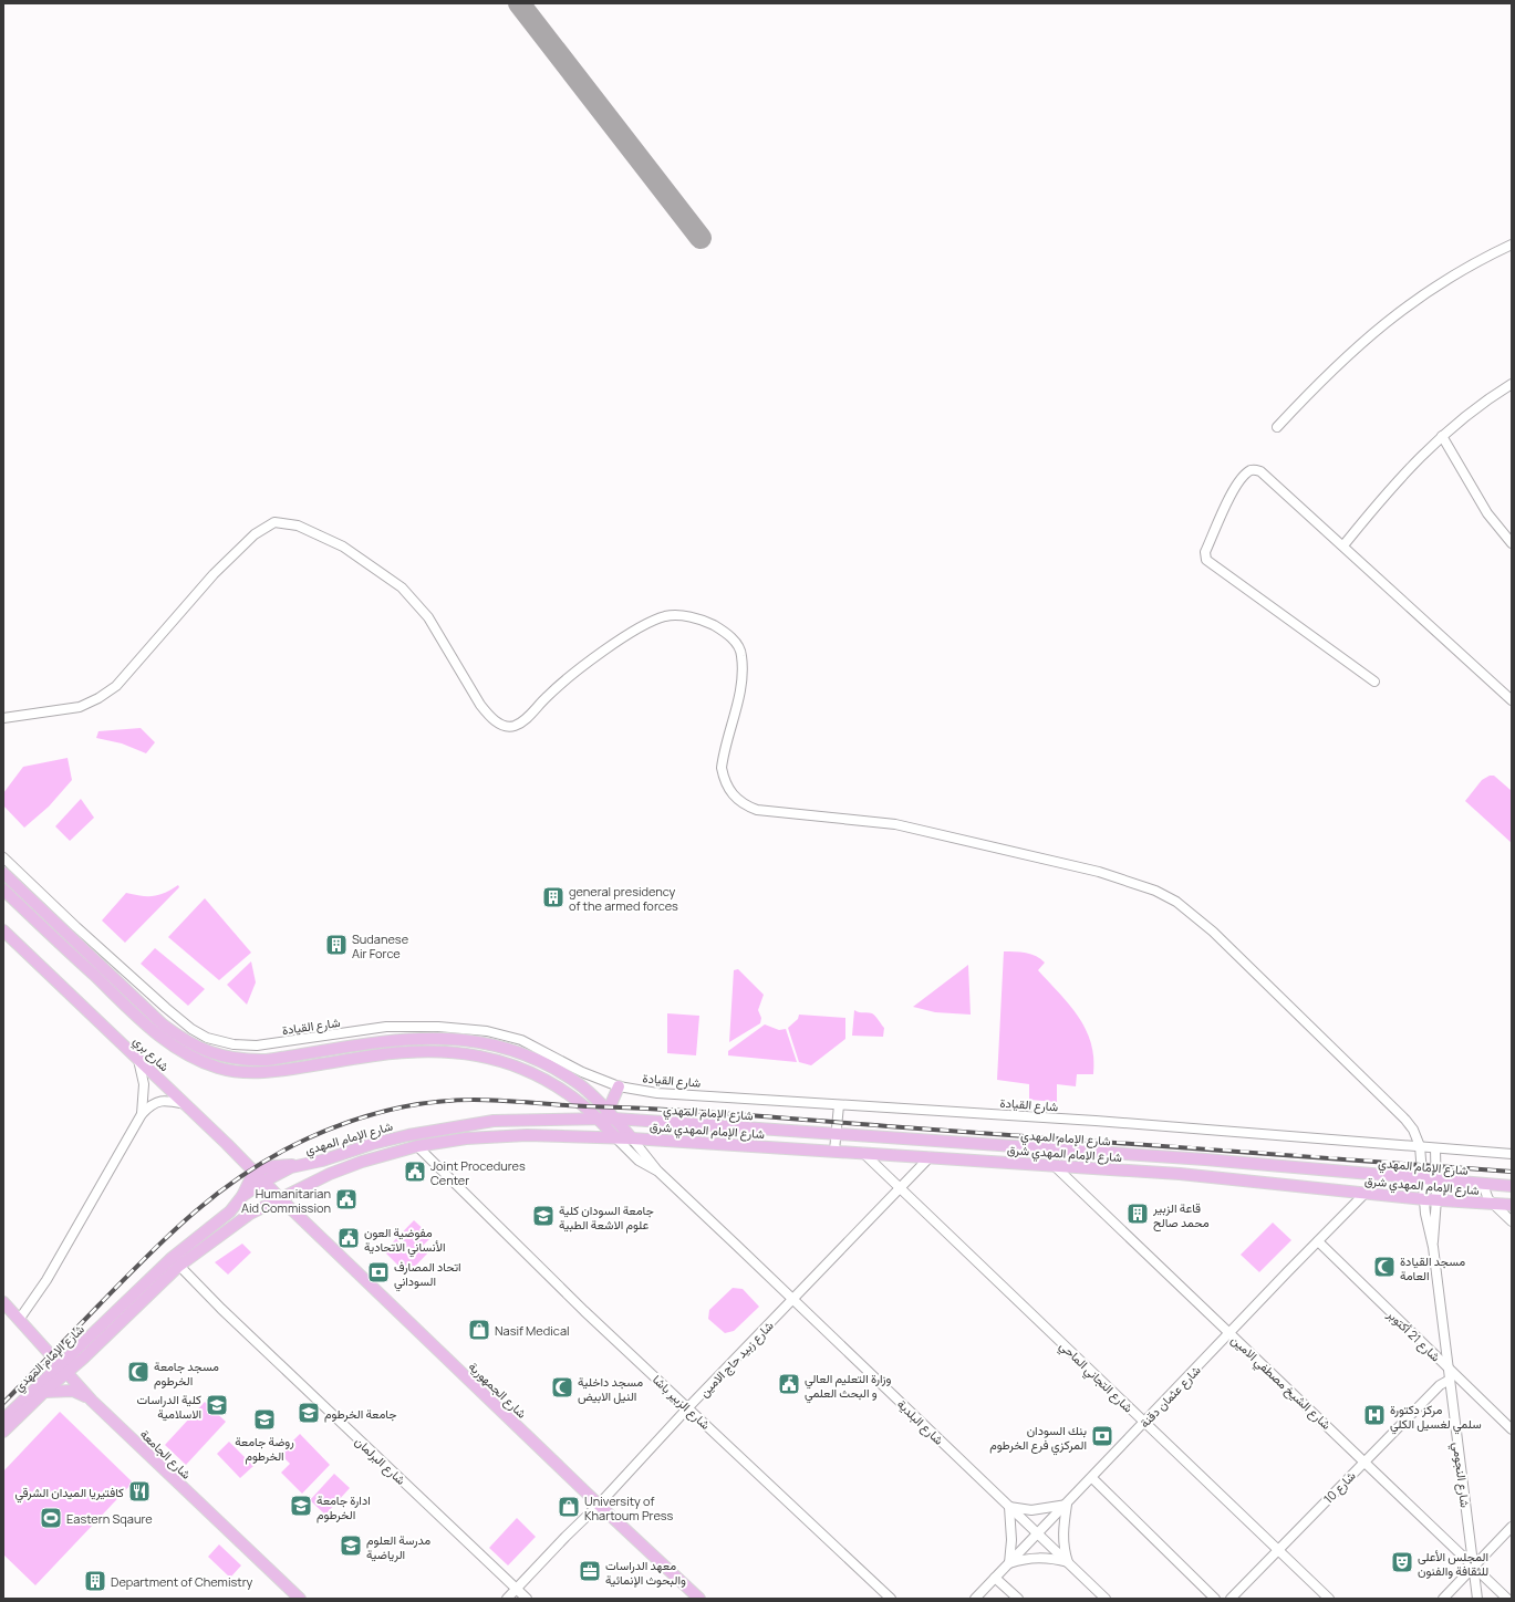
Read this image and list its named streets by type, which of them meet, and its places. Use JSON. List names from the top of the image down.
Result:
{
  "streets": {
    "main road": [
      "شارع القيادة",
      "شارع بري",
      "شارع الإمام المهدي",
      "شارع الإمام المهدي شرق",
      "شارع الجمهورية",
      "شارع الجامعة"
    ],
    "street": [
      "شارع 21 أكتوبر",
      "شارع زبيد حاج الامين",
      "شارع التجاني الماحي",
      "شارع الشيخ مصطفي الامين",
      "شارع عثمان دقنة",
      "شارع الزبير باشا",
      "شارع البلدية",
      "شارع البرلمان",
      "شارع النجومي",
      "شارع 10"
    ]
  },
  "crossings": [
    ["شارع القيادة", "شارع الإمام المهدي"],
    ["شارع القيادة", "شارع الإمام المهدي شرق"],
    ["شارع القيادة", "شارع النجومي"],
    ["شارع بري", "شارع الإمام المهدي"],
    ["شارع بري", "شارع الجمهورية"],
    ["شارع الإمام المهدي", "شارع الإمام المهدي شرق"],
    ["شارع الإمام المهدي", "شارع الجمهورية"],
    ["شارع الإمام المهدي", "شارع الزبير باشا"],
    ["شارع الإمام المهدي", "شارع الجامعة"],
    ["شارع الإمام المهدي", "شارع البرلمان"],
    ["شارع الإمام المهدي", "شارع النجومي"],
    ["شارع الإمام المهدي شرق", "شارع زبيد حاج الامين"],
    ["شارع الإمام المهدي شرق", "شارع التجاني الماحي"],
    ["شارع الإمام المهدي شرق", "شارع الشيخ مصطفي الامين"],
    ["شارع الإمام المهدي شرق", "شارع عثمان دقنة"],
    ["شارع الإمام المهدي شرق", "شارع النجومي"],
    ["شارع 21 أكتوبر", "شارع عثمان دقنة"],
    ["شارع 21 أكتوبر", "شارع النجومي"],
    ["شارع زبيد حاج الامين", "شارع التجاني الماحي"],
    ["شارع زبيد حاج الامين", "شارع الجمهورية"],
    ["شارع زبيد حاج الامين", "شارع الزبير باشا"],
    ["شارع زبيد حاج الامين", "شارع البلدية"],
    ["شارع زبيد حاج الامين", "شارع البرلمان"],
    ["شارع التجاني الماحي", "شارع عثمان دقنة"],
    ["شارع التجاني الماحي", "شارع 10"],
    ["شارع الشيخ مصطفي الامين", "شارع عثمان دقنة"],
    ["شارع الشيخ مصطفي الامين", "شارع النجومي"],
    ["شارع الشيخ مصطفي الامين", "شارع 10"],
    ["شارع عثمان دقنة", "شارع البلدية"],
    ["شارع النجومي", "شارع 10"]
  ],
  "places": {
    "building": [
      "general presidency of the armed forces",
      "Sudanese Air Force",
      "قاعة الزبير محمد صالح",
      "Department of Chemistry"
    ],
    "public building": [
      "Joint Procedures Center",
      "Humanitarian Aid Commission",
      "مفوضية العون الأنساني الاتحادية",
      "وزارة التعليم العالي و البحث العلمي"
    ],
    "school or university": [
      "جامعة السودان كلية علوم الاشعة الطبية",
      "كلية الدراسات الاسلامية",
      "جامعة الخرطوم",
      "روضة جامعة الخرطوم",
      "ادارة جامعة الخرطوم",
      "مدرسة العلوم الرياضية"
    ],
    "mosque": ["مسجد القيادة العامة", "مسجد جامعة الخرطوم", "مسجد داخلية النيل الابيض"],
    "bank": ["اتحاد المصارف السوداني", "بنك السودان المركزي فرع الخرطوم"],
    "shop": ["Nasif Medical", "University of Khartoum Press"],
    "hospital": ["مركز دكتورة سلمي لغسيل الكلي"],
    "restaurant": ["كافتيريا الميدان الشرقي"],
    "sports": ["Eastern Sqaure"],
    "theatre": ["المجلس الأعلى للثقافة والفنون"],
    "office": ["معهد الدراسات والبحوث الإنمائية"]
  }
}
